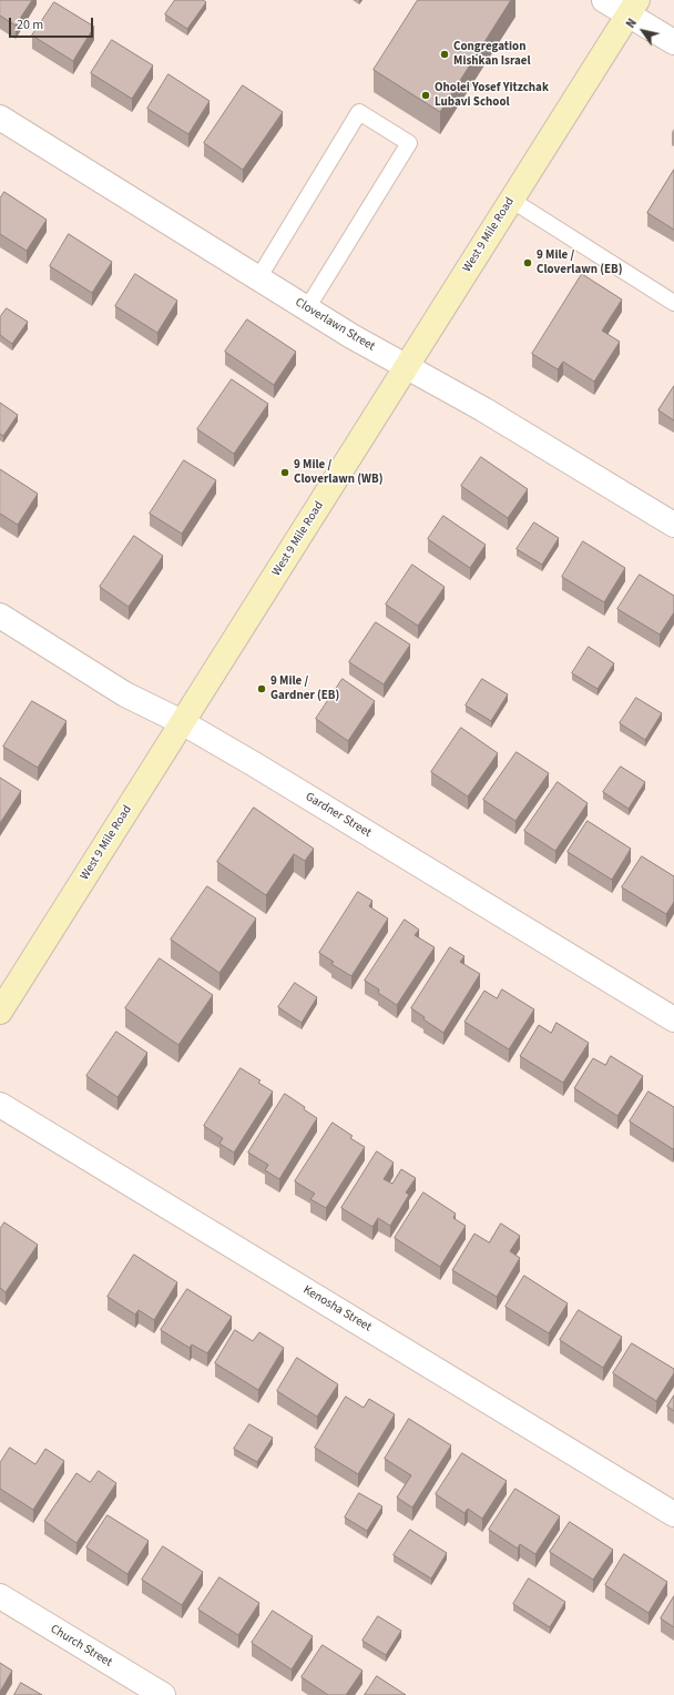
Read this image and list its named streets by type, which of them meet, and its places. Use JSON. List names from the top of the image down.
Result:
{
  "streets": {
    "main road": ["West 9 Mile Road"],
    "street": [
      "Cloverlawn Street",
      "Gardner Street",
      "Kenosha Street",
      "Church Street"
    ]
  },
  "crossings": [
    ["West 9 Mile Road", "Cloverlawn Street"],
    ["West 9 Mile Road", "Gardner Street"]
  ],
  "places": [
    "Congregation Mishkan Israel",
    "Oholei Yosef Yitzchak Lubavi School",
    "9 Mile / Cloverlawn (EB)",
    "9 Mile / Cloverlawn (WB)",
    "9 Mile / Gardner (EB)"
  ],
  "scale_bar": "20 m",
  "north": "top left"
}
